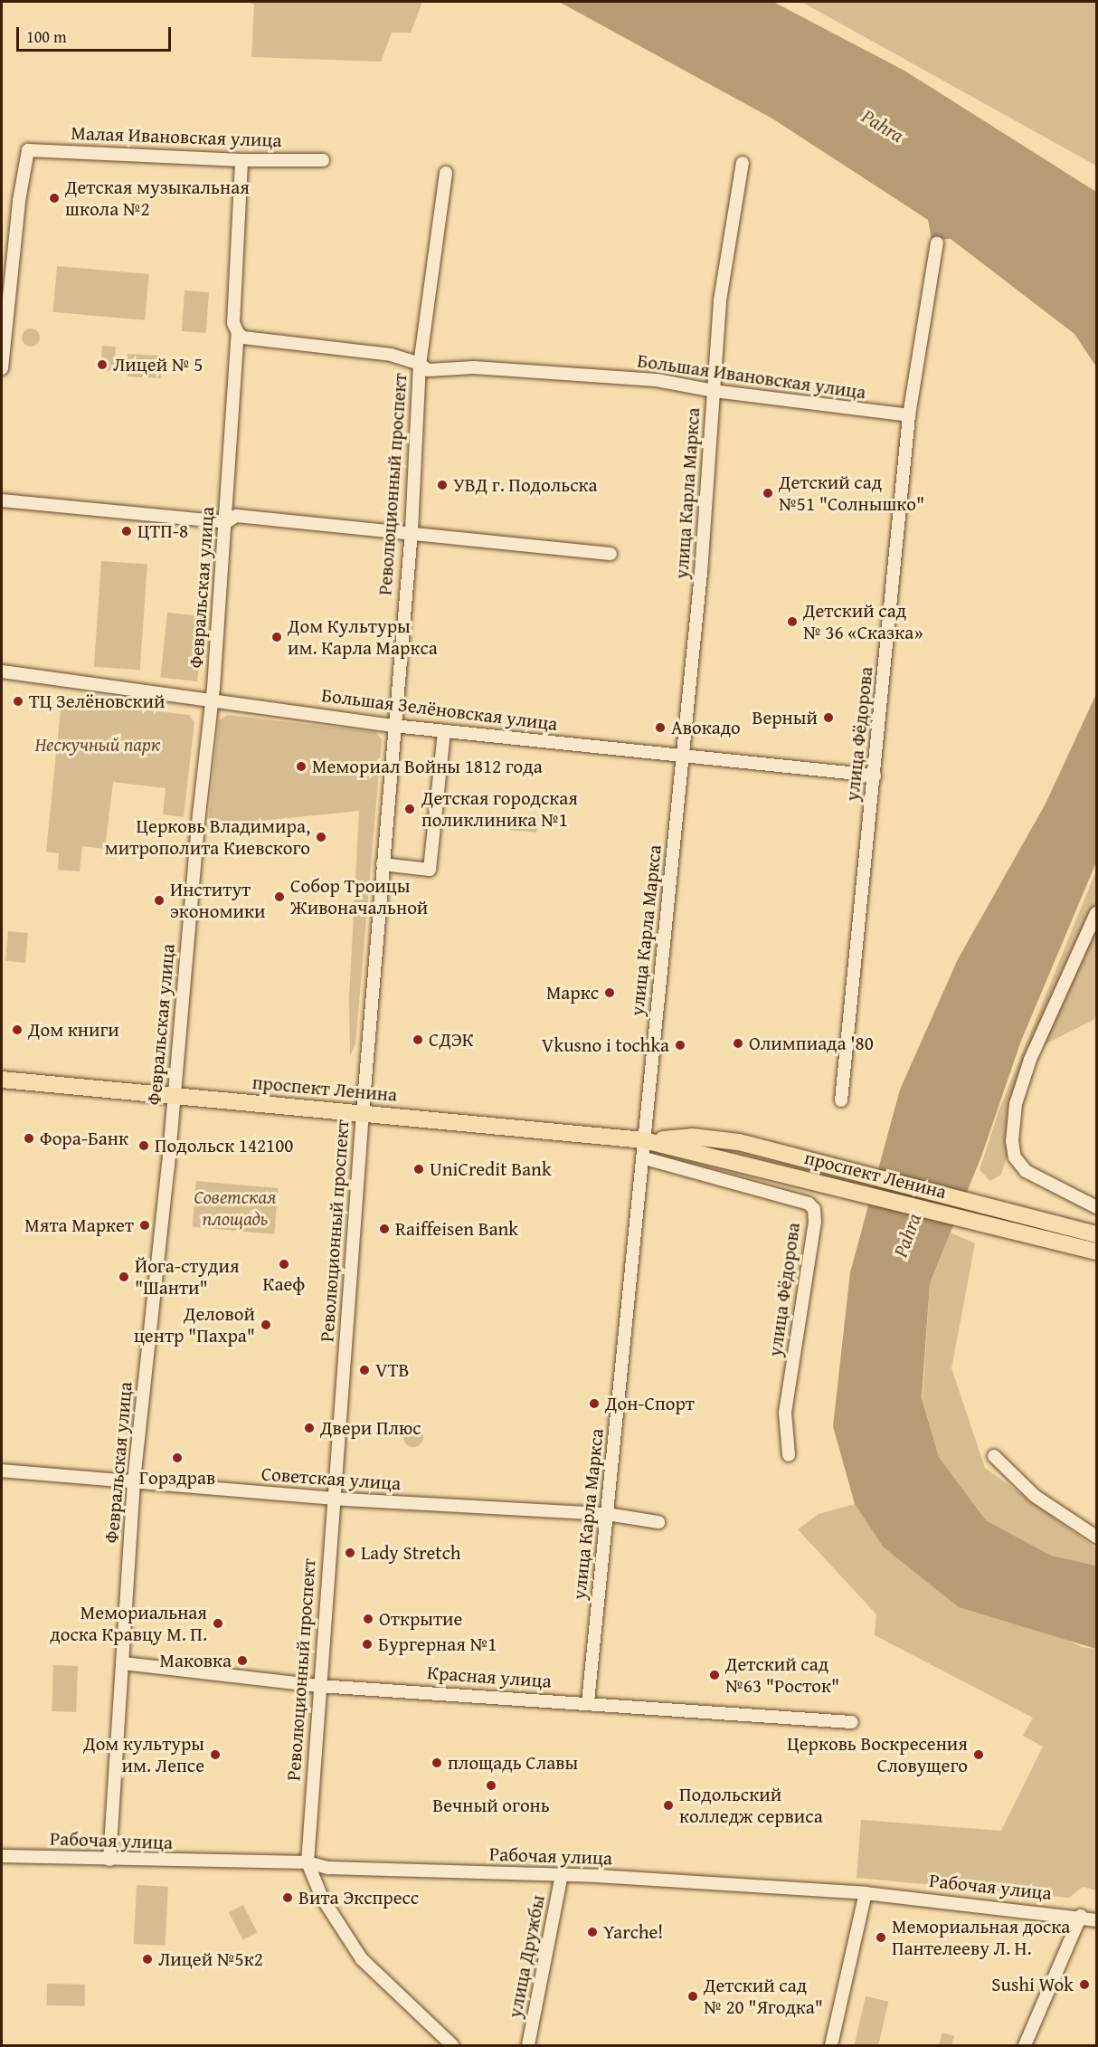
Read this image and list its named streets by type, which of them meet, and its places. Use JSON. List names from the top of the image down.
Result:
{
  "streets": {
    "main road": ["проспект Ленина"],
    "street": [
      "Малая Ивановская улица",
      "Большая Ивановская улица",
      "Революционный проспект",
      "улица Карла Маркса",
      "Февральская улица",
      "Большая Зелёновская улица",
      "улица Фёдорова",
      "Советская улица",
      "Красная улица",
      "Рабочая улица",
      "улица Дружбы"
    ]
  },
  "crossings": [
    ["Малая Ивановская улица", "Февральская улица"],
    ["Большая Ивановская улица", "Революционный проспект"],
    ["Большая Ивановская улица", "улица Карла Маркса"],
    ["Большая Ивановская улица", "Февральская улица"],
    ["Большая Ивановская улица", "улица Фёдорова"],
    ["Революционный проспект", "Большая Зелёновская улица"],
    ["Революционный проспект", "проспект Ленина"],
    ["Революционный проспект", "Советская улица"],
    ["Революционный проспект", "Красная улица"],
    ["Революционный проспект", "Рабочая улица"],
    ["улица Карла Маркса", "Большая Зелёновская улица"],
    ["улица Карла Маркса", "улица Фёдорова"],
    ["улица Карла Маркса", "проспект Ленина"],
    ["улица Карла Маркса", "Советская улица"],
    ["улица Карла Маркса", "Красная улица"],
    ["Февральская улица", "Большая Зелёновская улица"],
    ["Февральская улица", "проспект Ленина"],
    ["Февральская улица", "Советская улица"],
    ["Февральская улица", "Красная улица"],
    ["Февральская улица", "Рабочая улица"],
    ["Большая Зелёновская улица", "улица Фёдорова"],
    ["Рабочая улица", "улица Дружбы"]
  ],
  "water": ["Pahra"],
  "parks": ["Нескучный парк", "Советская площадь"],
  "places": [
    "Детская музыкальная школа №2",
    "Лицей № 5",
    "УВД г. Подольска",
    "Детский сад №51 \"Солнышко\"",
    "ЦТП-8",
    "Детский сад № 36 «Сказка»",
    "Дом Культуры им. Карла Маркса",
    "ТЦ Зелёновский",
    "Верный",
    "Авокадо",
    "Мемориал Войны 1812 года",
    "Детская городская поликлиника №1",
    "Церковь Владимира, митрополита Киевского",
    "Собор Троицы Живоначальной",
    "Институт экономики",
    "Маркс",
    "Дом книги",
    "СДЭК",
    "Олимпиада '80",
    "Vkusno i tochka",
    "Фора-Банк",
    "Подольск 142100",
    "UniCredit Bank",
    "Мята Маркет",
    "Raiffeisen Bank",
    "Каеф",
    "Йога-студия \"Шанти\"",
    "Деловой центр \"Пахра\"",
    "VTB",
    "Дон-Спорт",
    "Двери Плюс",
    "Горздрав",
    "Lady Stretch",
    "Открытие",
    "Мемориальная доска Кравцу М. П.",
    "Бургерная №1",
    "Маковка",
    "Детский сад №63 \"Росток\"",
    "Дом культуры им. Лепсе",
    "Церковь Воскресения Словущего",
    "площадь Славы",
    "Вечный огонь",
    "Подольский колледж сервиса",
    "Вита Экспресс",
    "Yarche!",
    "Мемориальная доска Пантелееву Л. Н.",
    "Лицей №5к2",
    "Sushi Wok",
    "Детский сад № 20 \"Ягодка\""
  ],
  "scale_bar": "100 m"
}
